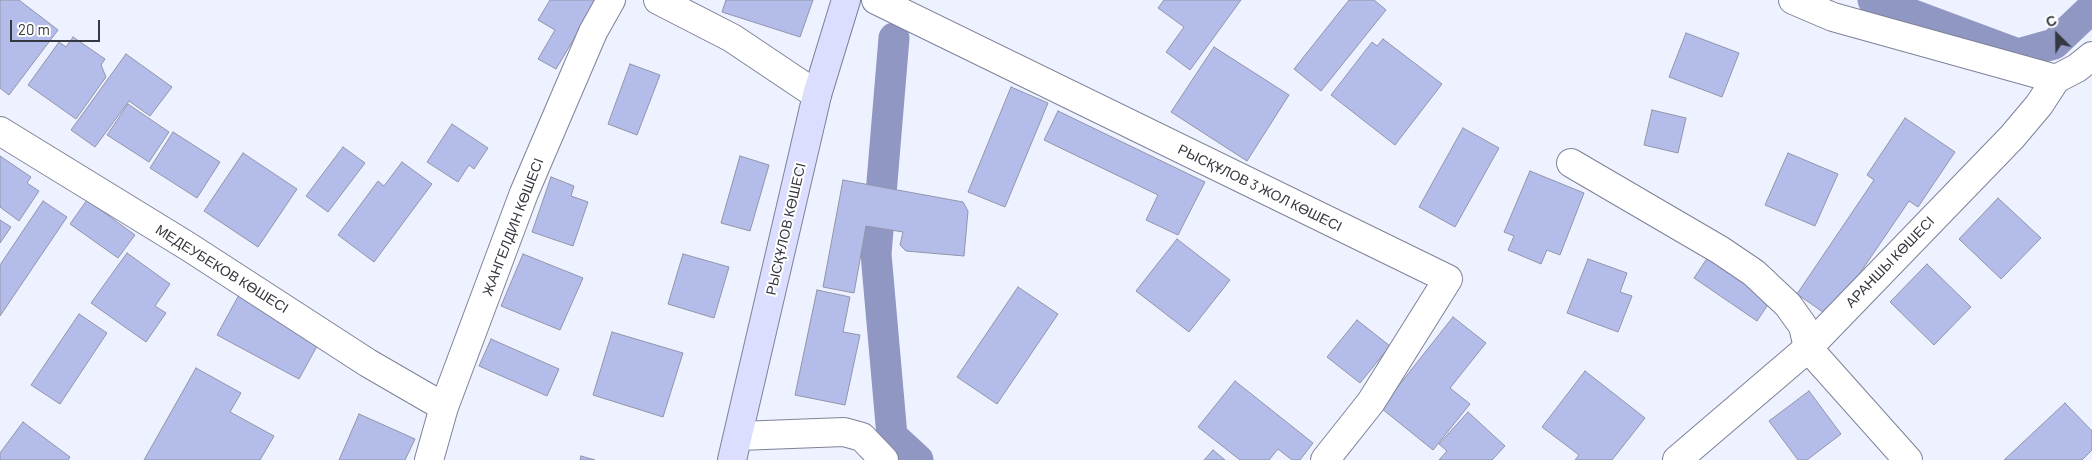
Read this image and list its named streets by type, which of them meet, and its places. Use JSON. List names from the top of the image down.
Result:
{
  "streets": {
    "main road": ["РЫСҚҰЛОВ КӨШЕСІ"],
    "street": [
      "РЫСҚҰЛОВ 3 ЖОЛ КӨШЕСІ",
      "ЖАНГЕЛДИН КӨШЕСІ",
      "АРАНШЫ КӨШЕСІ",
      "МЕДЕУБЕКОВ КӨШЕСІ"
    ]
  },
  "crossings": [
    ["ЖАНГЕЛДИН КӨШЕСІ", "МЕДЕУБЕКОВ КӨШЕСІ"]
  ],
  "scale_bar": "20 m",
  "north": "top left"
}
